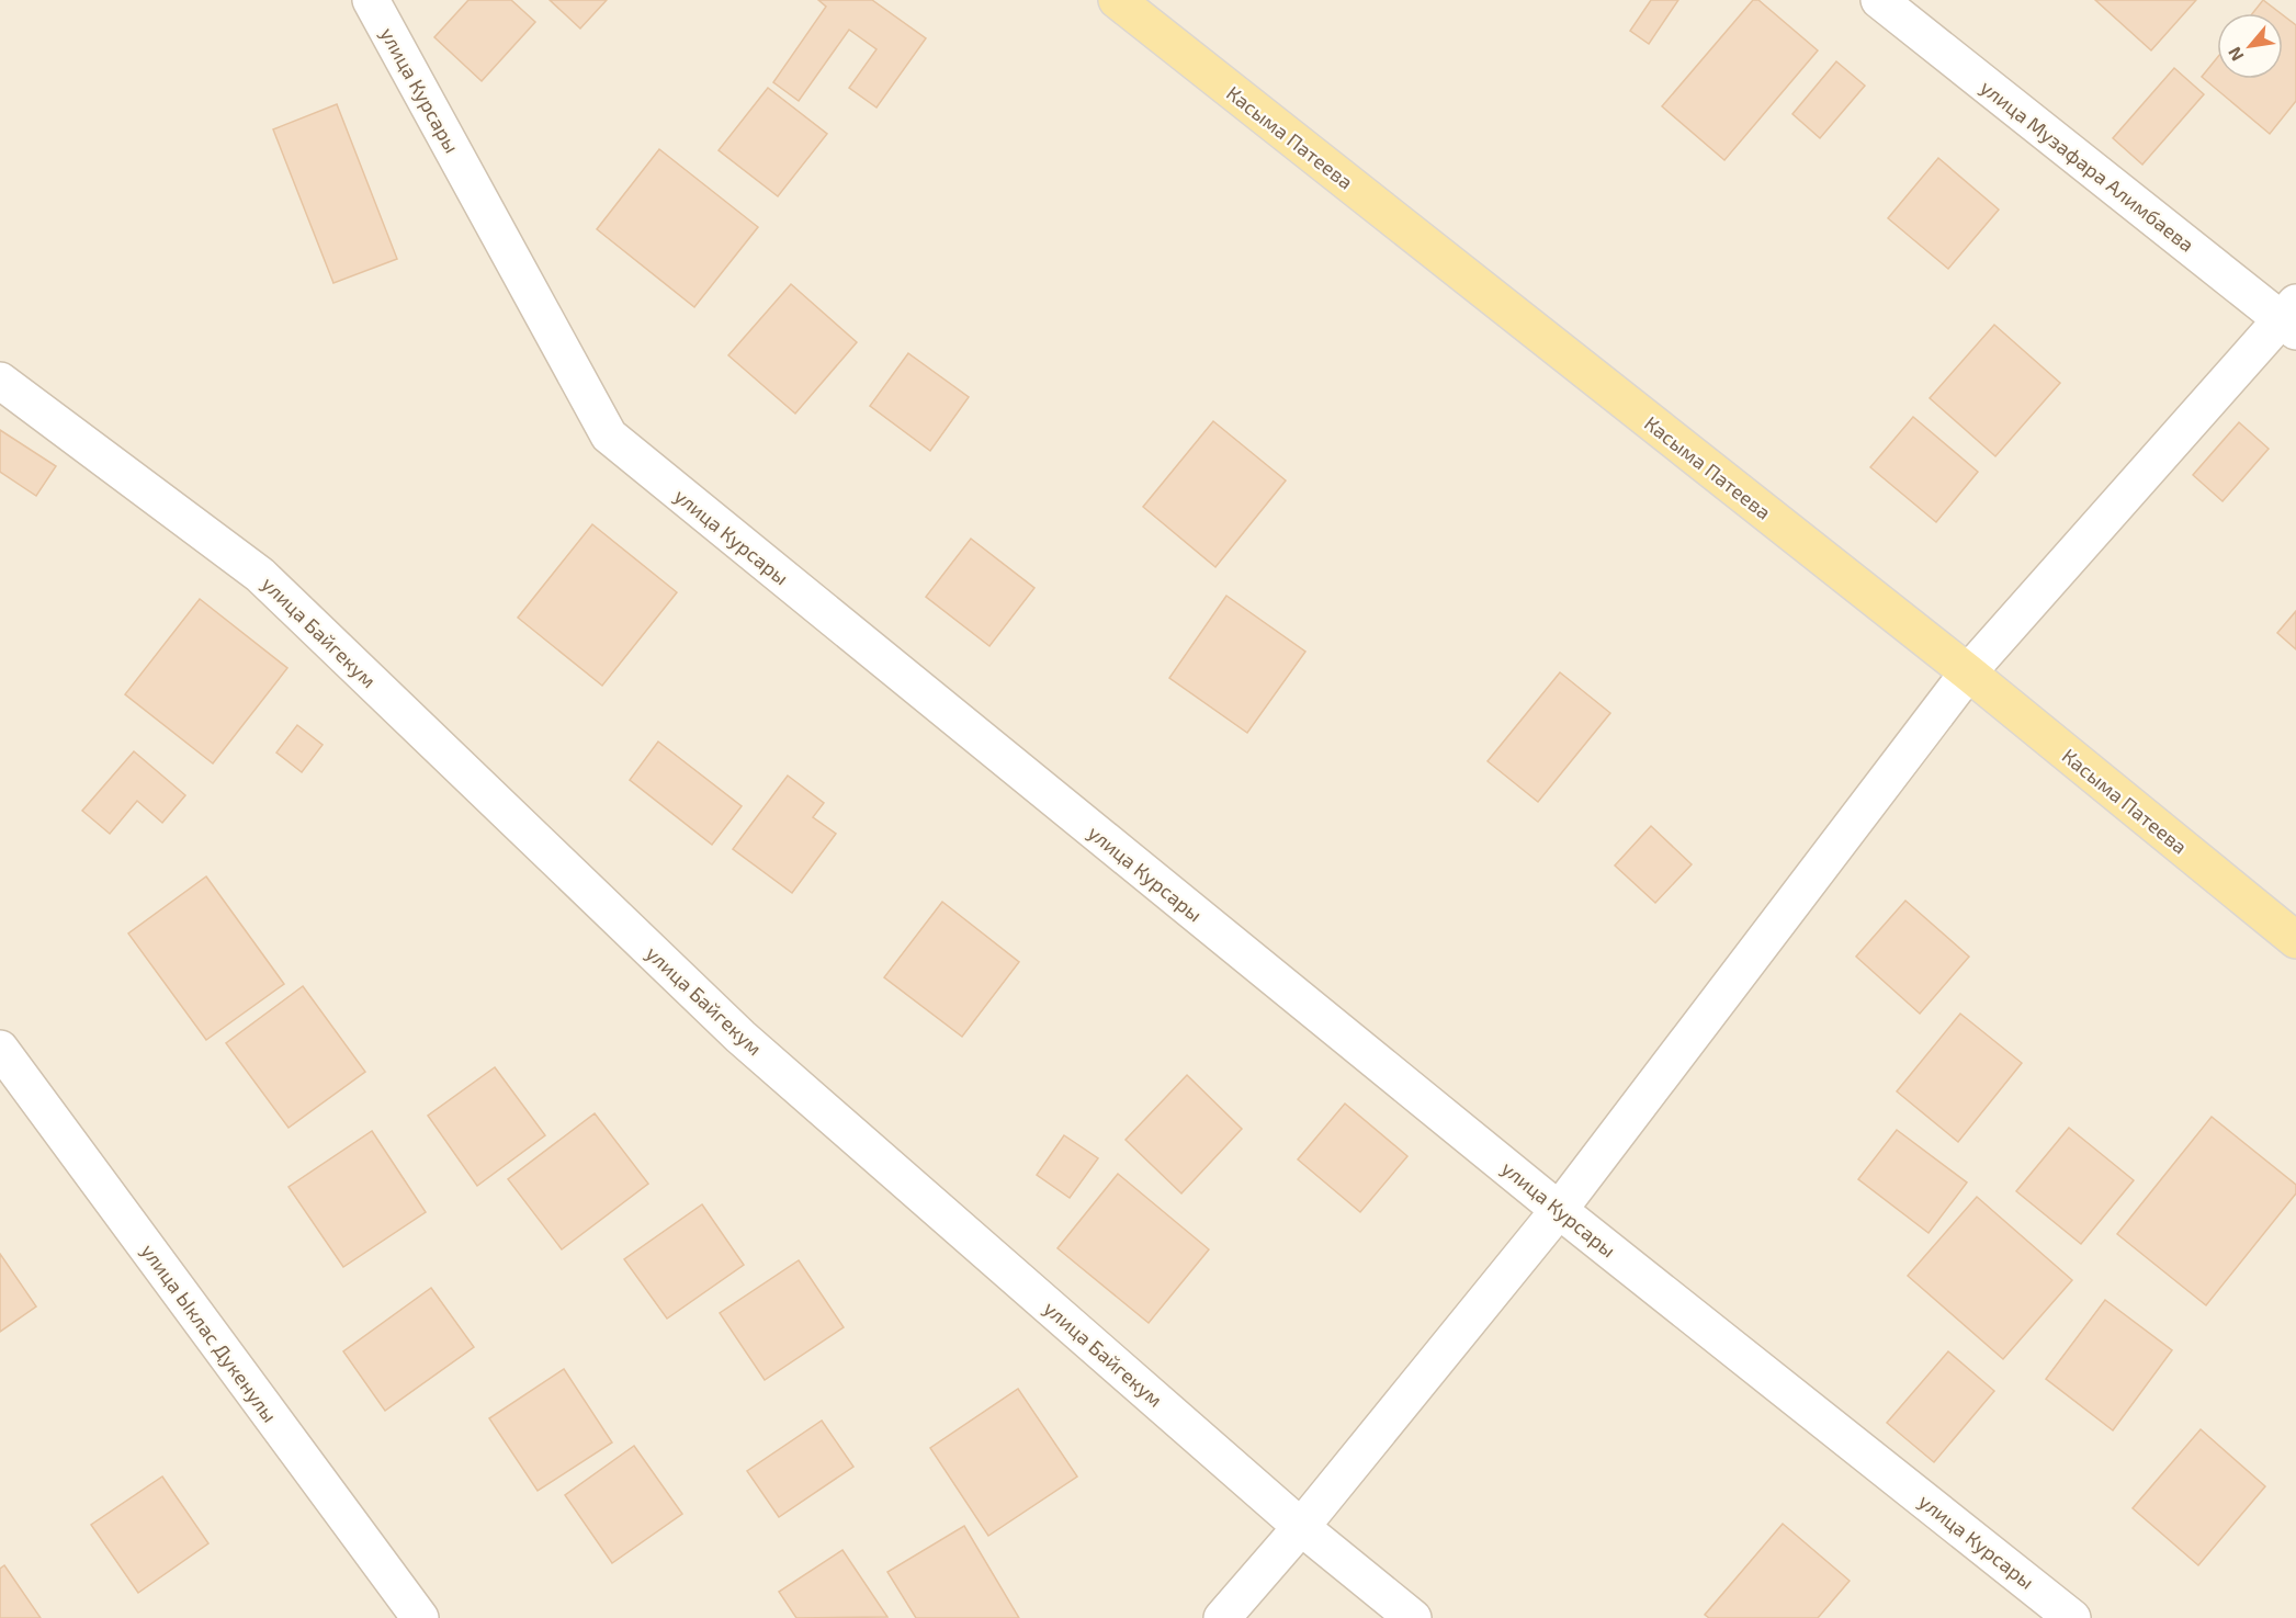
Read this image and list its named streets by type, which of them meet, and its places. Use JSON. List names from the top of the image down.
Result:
{
  "streets": {
    "main road": ["Касыма Патеева"],
    "street": [
      "улица Курсары",
      "улица Музафара Алимбаева",
      "улица Байгекум",
      "улица Ыклас Дукенулы"
    ]
  },
  "north": "bottom left"
}
